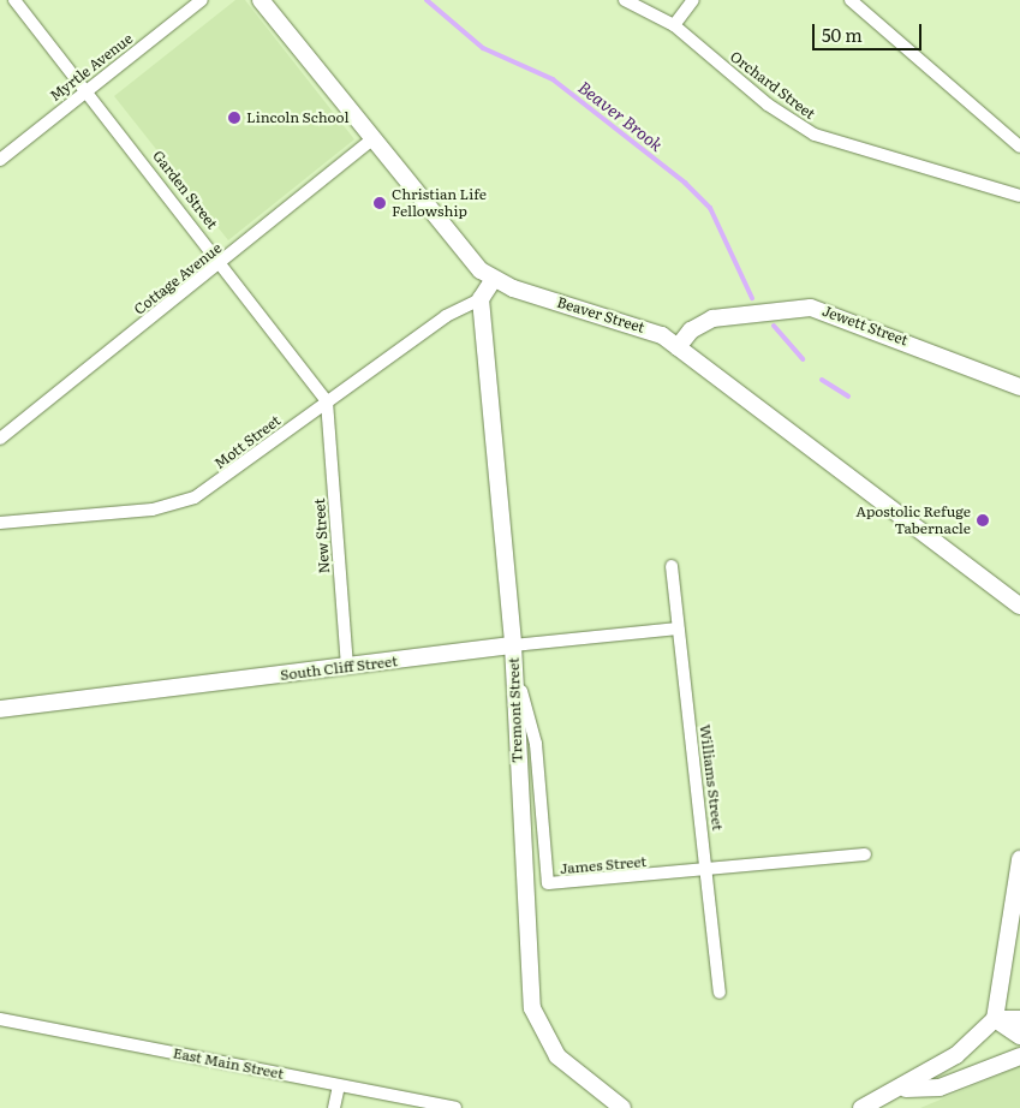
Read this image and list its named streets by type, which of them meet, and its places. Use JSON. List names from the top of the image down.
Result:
{
  "streets": {
    "street": [
      "Myrtle Avenue",
      "Orchard Street",
      "Garden Street",
      "Cottage Avenue",
      "Beaver Street",
      "Jewett Street",
      "Mott Street",
      "New Street",
      "South Cliff Street",
      "Tremont Street",
      "Williams Street",
      "James Street",
      "East Main Street"
    ]
  },
  "crossings": [
    ["Myrtle Avenue", "Garden Street"],
    ["Garden Street", "Cottage Avenue"],
    ["Garden Street", "Mott Street"],
    ["Garden Street", "New Street"],
    ["Cottage Avenue", "Beaver Street"],
    ["Beaver Street", "Jewett Street"],
    ["Mott Street", "New Street"],
    ["Mott Street", "Tremont Street"],
    ["New Street", "South Cliff Street"],
    ["South Cliff Street", "Tremont Street"],
    ["South Cliff Street", "Williams Street"],
    ["South Cliff Street", "James Street"],
    ["Tremont Street", "James Street"],
    ["Williams Street", "James Street"]
  ],
  "water": ["Beaver Brook"],
  "places": ["Lincoln School", "Christian Life Fellowship", "Apostolic Refuge Tabernacle"],
  "scale_bar": "50 m"
}
